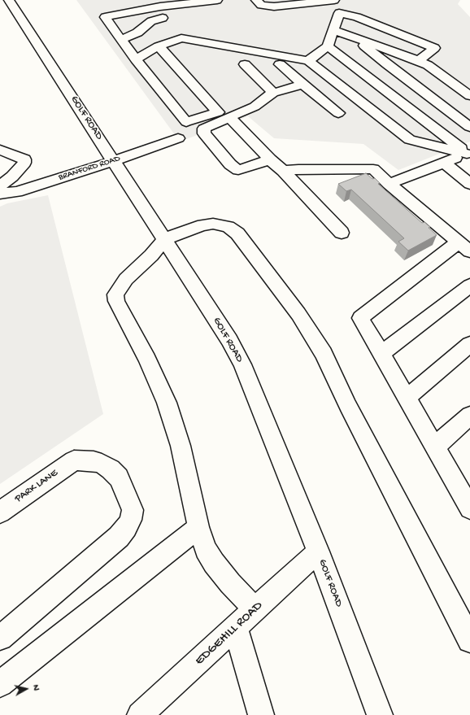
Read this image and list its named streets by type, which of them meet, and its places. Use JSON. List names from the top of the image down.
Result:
{
  "streets": {
    "street": [
      "GOLF ROAD",
      "BRANFORD ROAD",
      "PARK LANE",
      "EDGEHILL ROAD"
    ]
  },
  "crossings": [
    ["GOLF ROAD", "BRANFORD ROAD"],
    ["GOLF ROAD", "EDGEHILL ROAD"]
  ],
  "north": "right"
}
